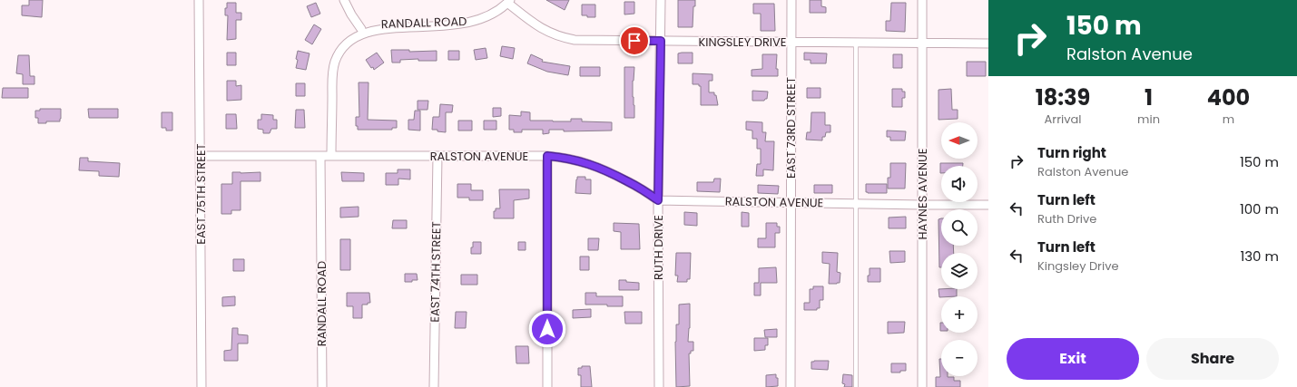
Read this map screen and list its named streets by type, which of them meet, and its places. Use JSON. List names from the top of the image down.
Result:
{
  "streets": {
    "street": [
      "RANDALL ROAD",
      "KINGSLEY DRIVE",
      "EAST 73RD STREET",
      "RALSTON AVENUE",
      "EAST 75TH STREET",
      "HAYNES AVENUE",
      "RUTH DRIVE",
      "EAST 74TH STREET"
    ]
  },
  "crossings": [
    ["RANDALL ROAD", "KINGSLEY DRIVE"],
    ["RANDALL ROAD", "RALSTON AVENUE"],
    ["KINGSLEY DRIVE", "EAST 73RD STREET"],
    ["KINGSLEY DRIVE", "HAYNES AVENUE"],
    ["KINGSLEY DRIVE", "RUTH DRIVE"],
    ["EAST 73RD STREET", "RALSTON AVENUE"],
    ["RALSTON AVENUE", "EAST 75TH STREET"],
    ["RALSTON AVENUE", "HAYNES AVENUE"],
    ["RALSTON AVENUE", "RUTH DRIVE"],
    ["RALSTON AVENUE", "EAST 74TH STREET"]
  ],
  "north": "left",
  "page": {
    "turn": ["150 m", "Ralston Avenue"],
    "eta": [
      "18:39",
      "Arrival",
      "1",
      "min",
      "400",
      "m"
    ],
    "map_buttons": ["+", "−"],
    "list": [
      {
        "name": "Turn right",
        "note": "Ralston Avenue",
        "value": "150 m"
      },
      {
        "name": "Turn left",
        "note": "Ruth Drive",
        "value": "100 m"
      },
      {
        "name": "Turn left",
        "note": "Kingsley Drive",
        "value": "130 m"
      }
    ],
    "buttons": ["Exit", "Share"]
  }
}
